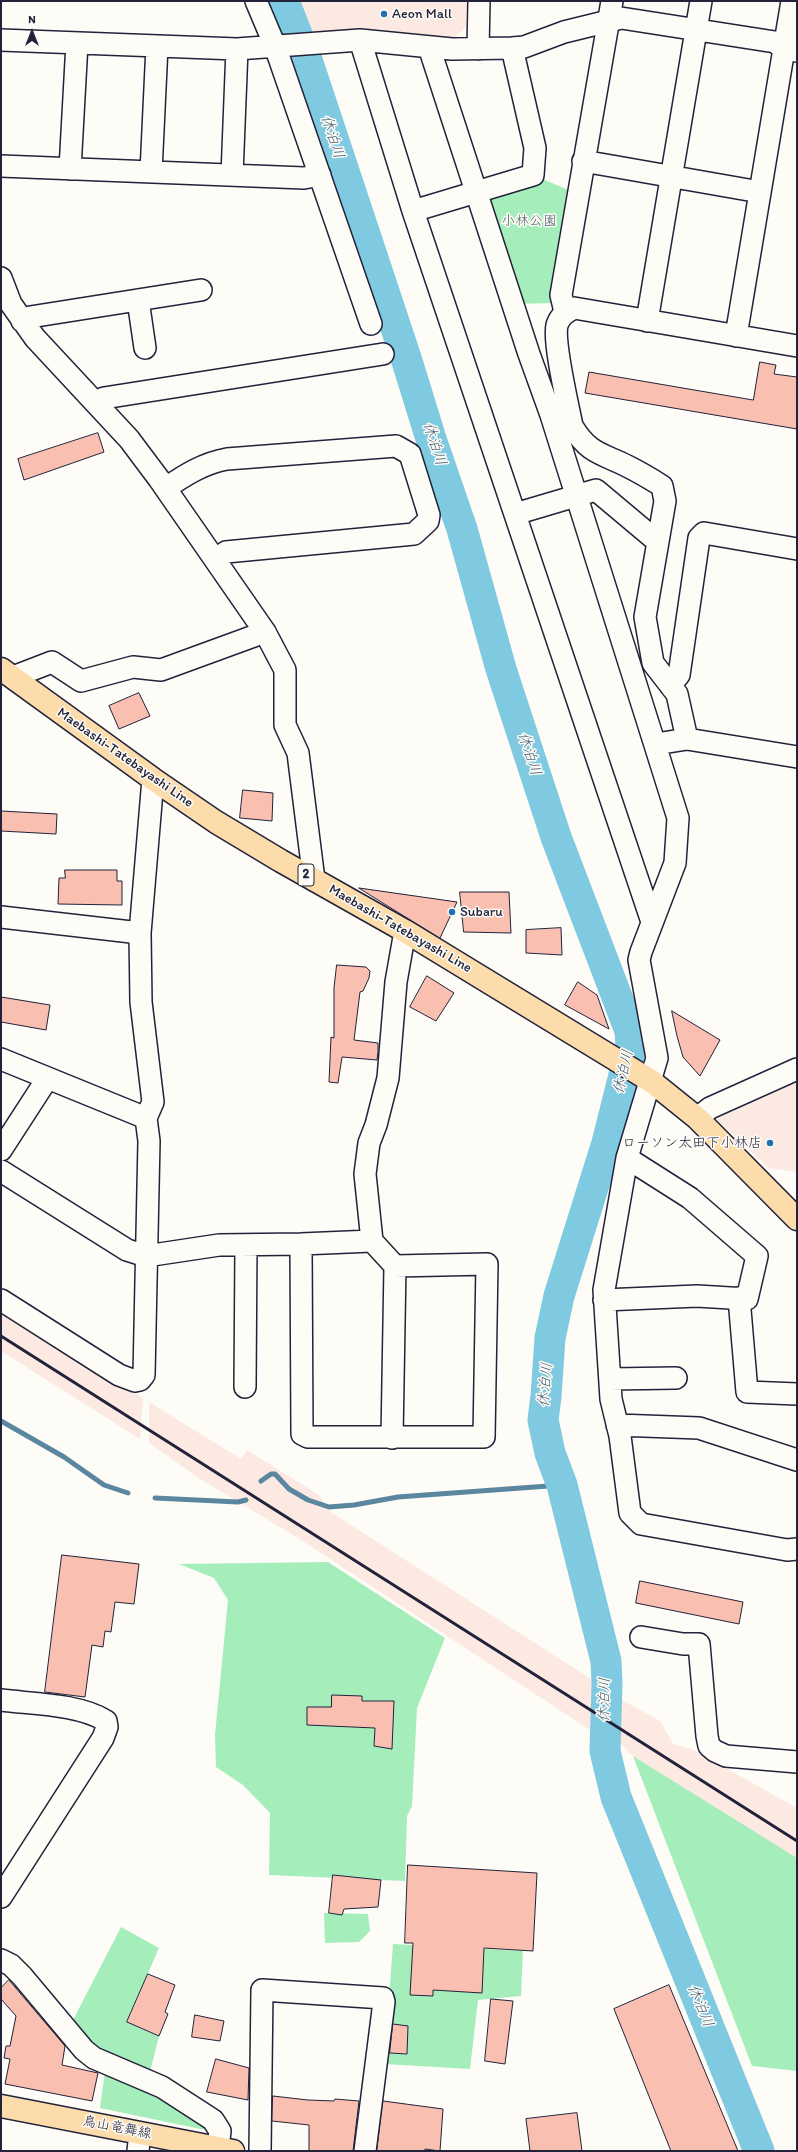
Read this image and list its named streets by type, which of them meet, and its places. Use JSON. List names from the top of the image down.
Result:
{
  "streets": {
    "main road": ["Maebashi-Tatebayashi Line", "2", "鳥山竜舞線"]
  },
  "crossings": [
    ["Maebashi-Tatebayashi Line", "2"]
  ],
  "water": ["休泊川"],
  "parks": ["小林公園"],
  "places": ["Aeon Mall", "Subaru", "ローソン太田下小林店"],
  "north": "top"
}
